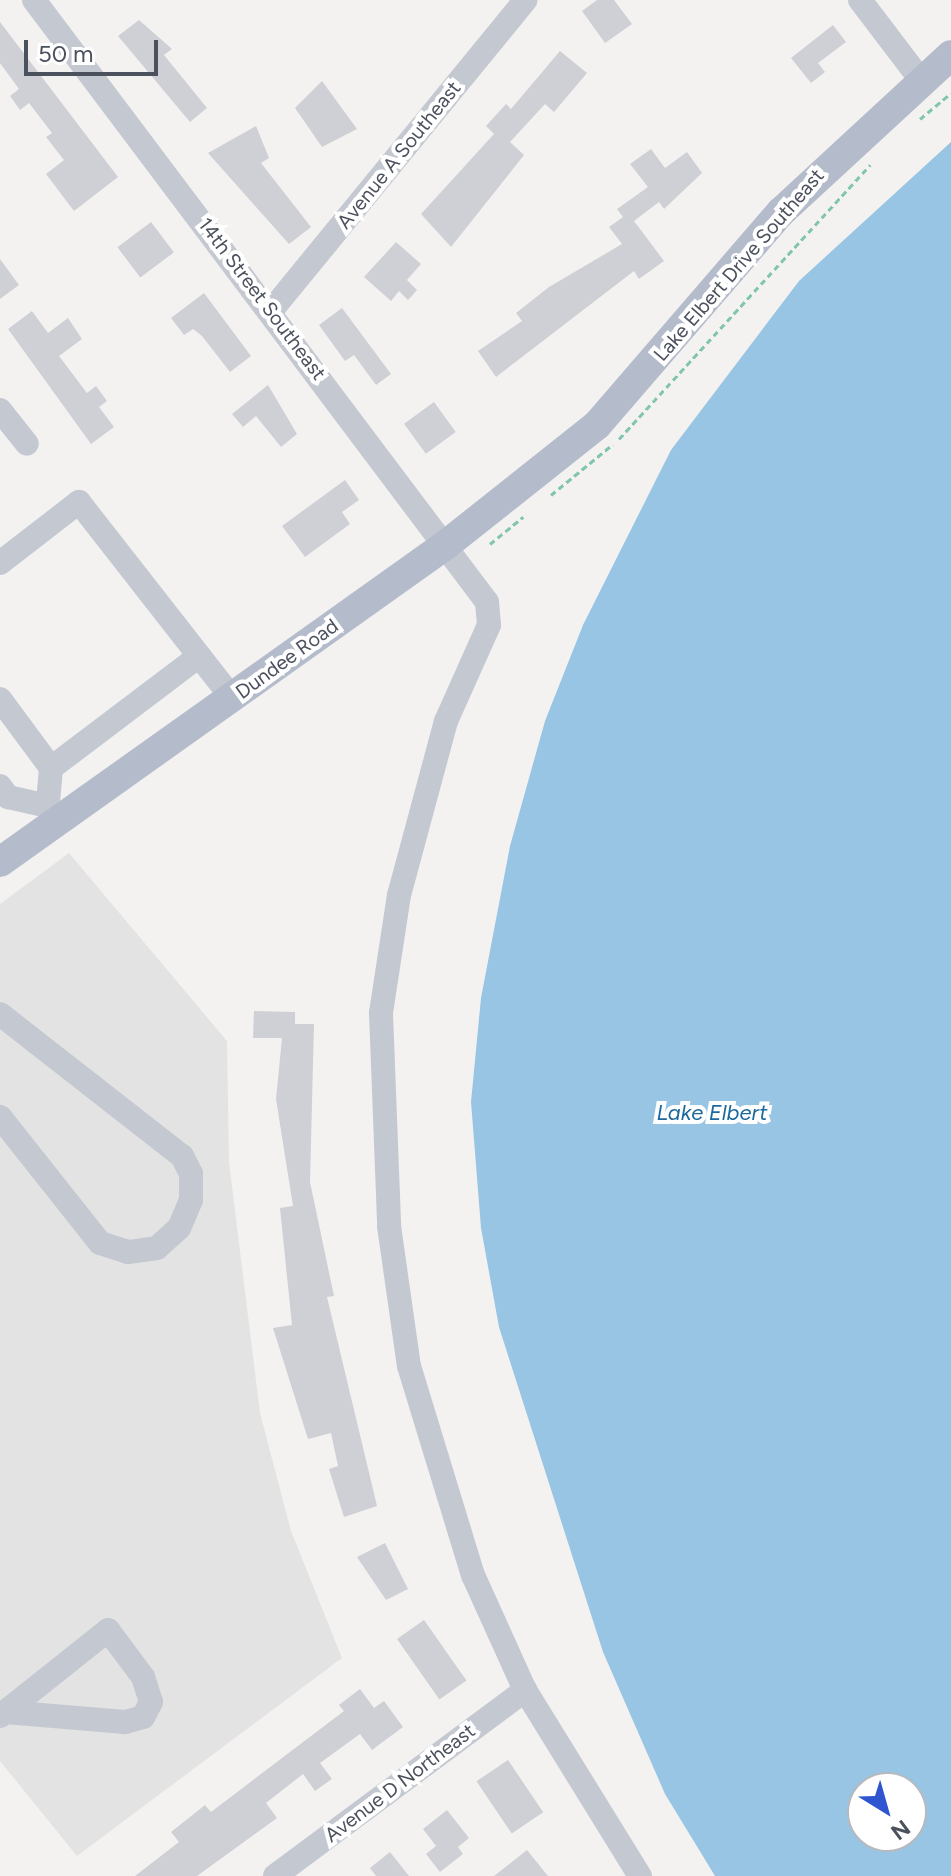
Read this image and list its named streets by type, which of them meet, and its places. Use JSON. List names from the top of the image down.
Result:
{
  "streets": {
    "main road": ["Lake Elbert Drive Southeast", "Dundee Road"],
    "street": ["Avenue A Southeast", "14th Street Southeast", "Avenue D Northeast"]
  },
  "crossings": [
    ["Avenue A Southeast", "14th Street Southeast"],
    ["Lake Elbert Drive Southeast", "Dundee Road"],
    ["14th Street Southeast", "Dundee Road"],
    ["14th Street Southeast", "Avenue D Northeast"]
  ],
  "water": ["Lake Elbert"],
  "scale_bar": "50 m",
  "north": "bottom right"
}
